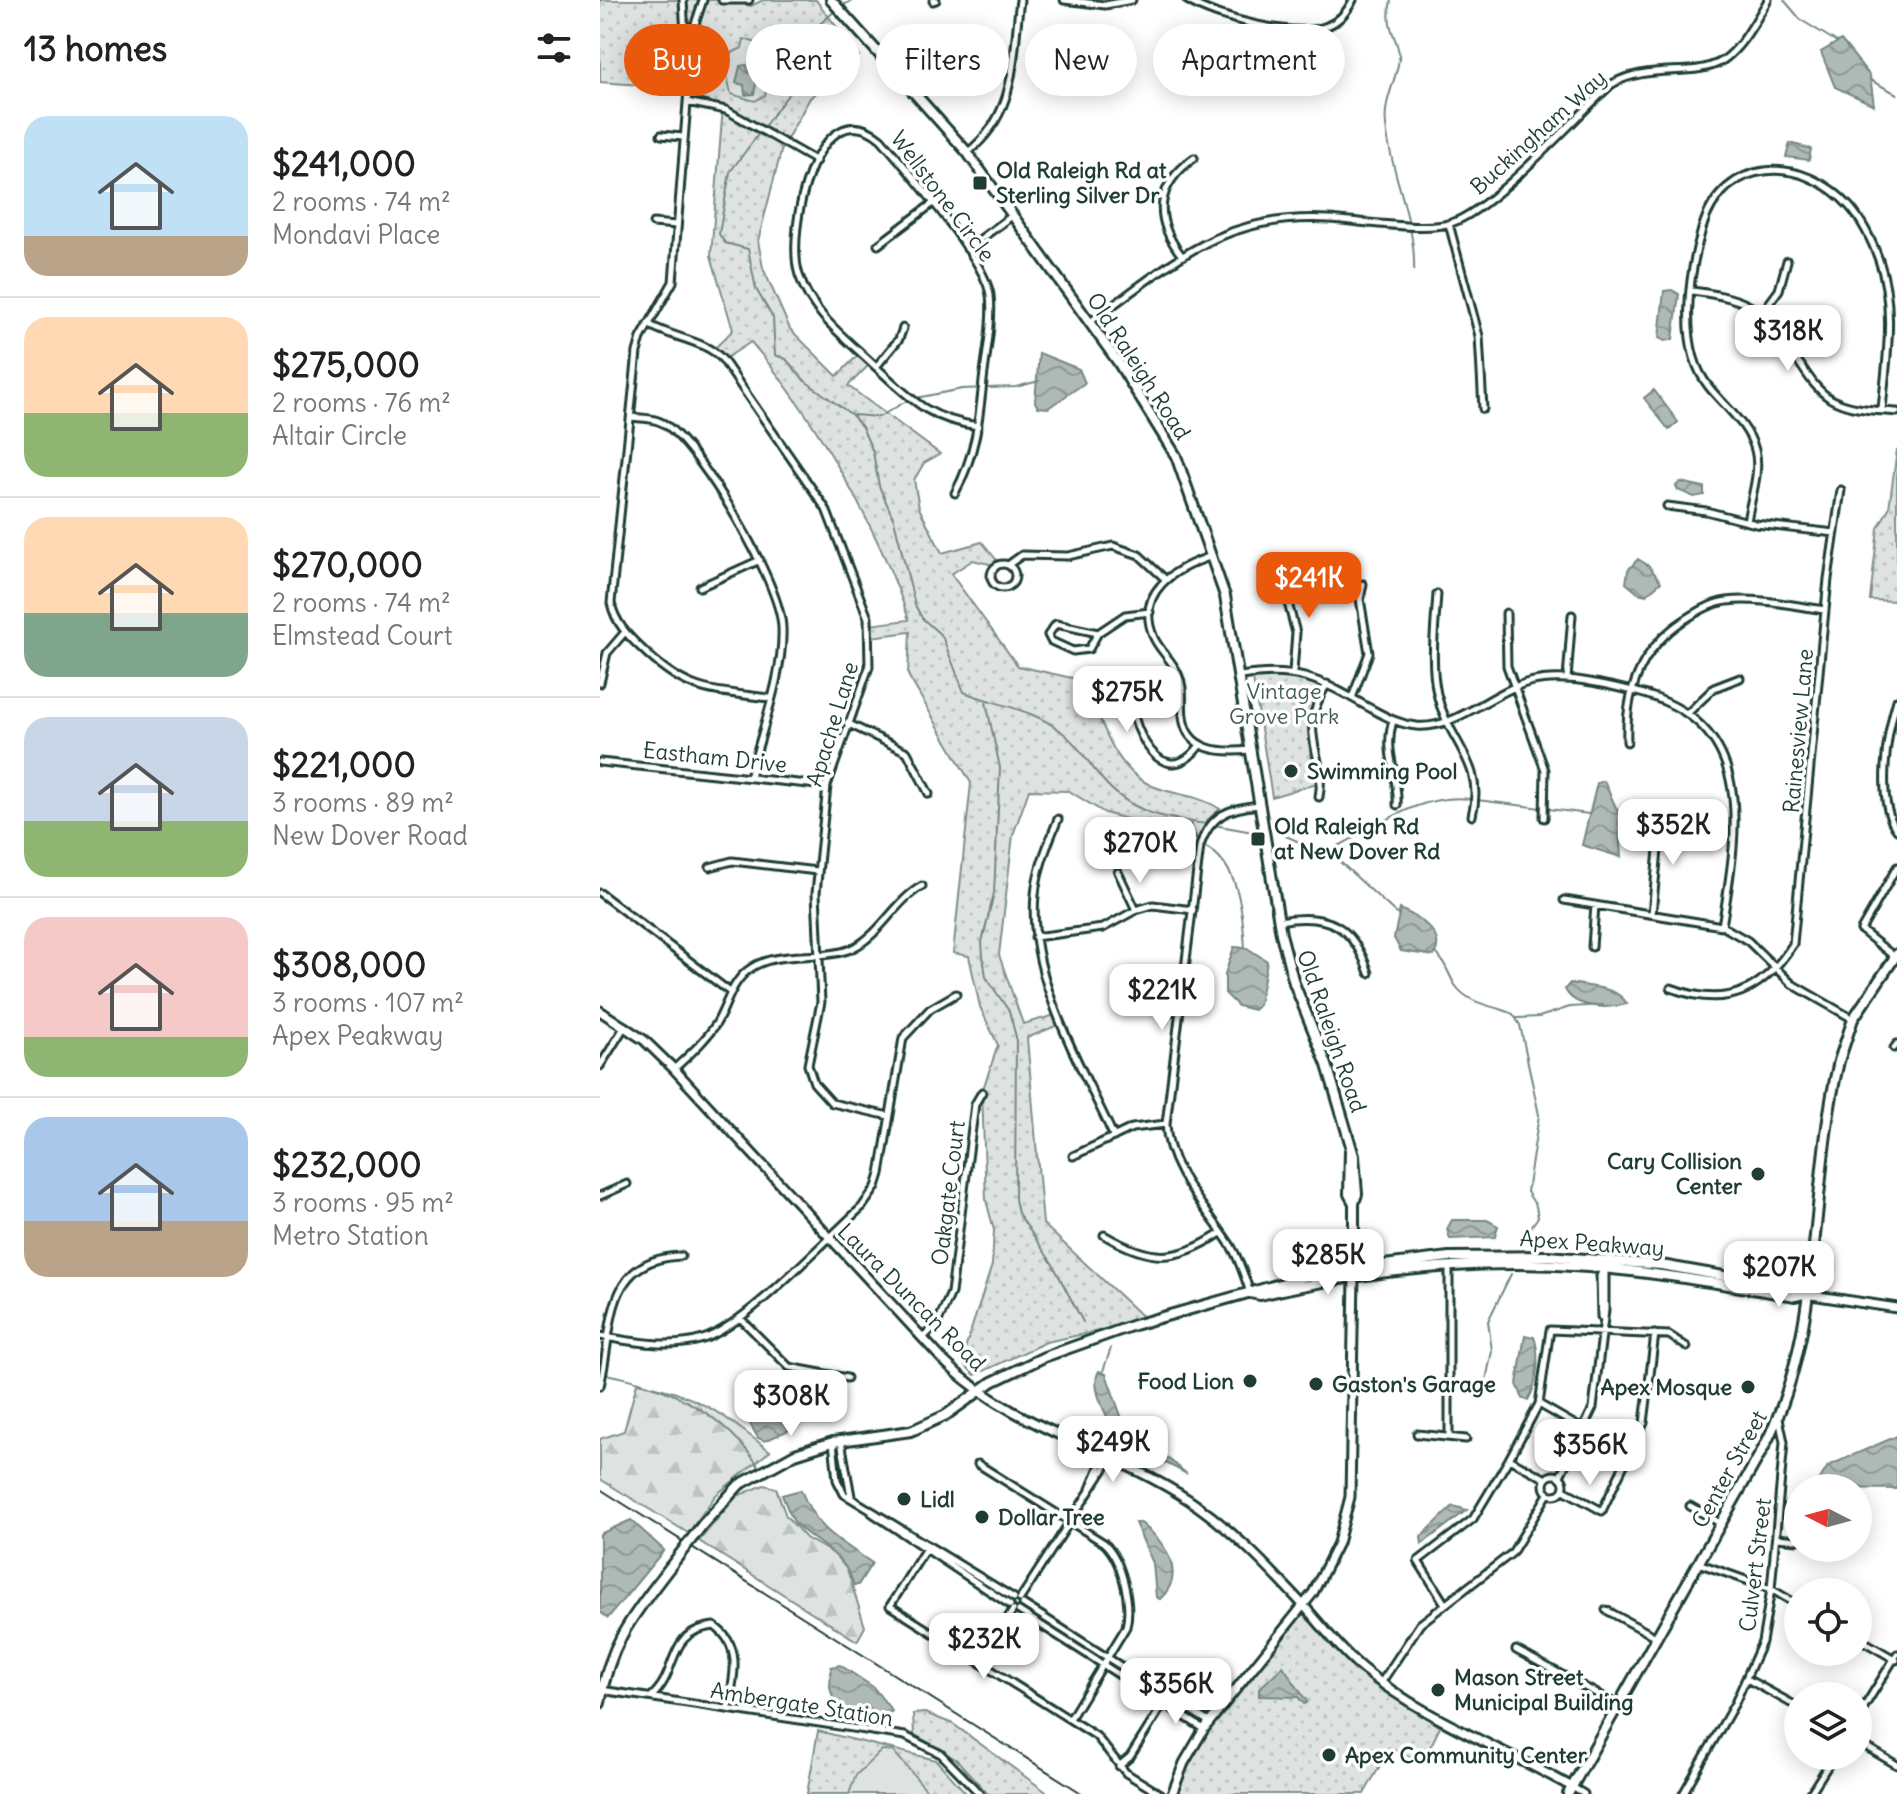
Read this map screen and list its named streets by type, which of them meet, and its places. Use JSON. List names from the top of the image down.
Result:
{
  "streets": {
    "main road": ["Old Raleigh Road", "Apex Peakway", "Center Street"],
    "street": [
      "Buckingham Way",
      "Wellstone Circle",
      "Apache Lane",
      "Rainesview Lane",
      "Eastham Drive",
      "Oakgate Court",
      "Laura Duncan Road",
      "Culvert Street",
      "Ambergate Station"
    ]
  },
  "crossings": [
    ["Old Raleigh Road", "Apex Peakway"],
    ["Old Raleigh Road", "Laura Duncan Road"],
    ["Apache Lane", "Eastham Drive"],
    ["Oakgate Court", "Laura Duncan Road"],
    ["Apex Peakway", "Laura Duncan Road"],
    ["Apex Peakway", "Center Street"],
    ["Apex Peakway", "Ambergate Station"],
    ["Laura Duncan Road", "Center Street"],
    ["Center Street", "Culvert Street"]
  ],
  "parks": ["Vintage Grove Park"],
  "places": {
    "transit": ["Old Raleigh Rd at Sterling Silver Dr", "Old Raleigh Rd at New Dover Rd"],
    "other": [
      "Swimming Pool",
      "Cary Collision Center",
      "Food Lion",
      "Gaston's Garage",
      "Apex Mosque",
      "Lidl",
      "Dollar Tree",
      "Mason Street Municipal Building",
      "Apex Community Center"
    ]
  },
  "north": "left",
  "page": {
    "heading": "13 homes",
    "chip": [
      "Buy",
      "Rent",
      "Filters",
      "New",
      "Apartment"
    ],
    "list": [
      {
        "name": "$241,000",
        "note": "2 rooms · 74 m² · Mondavi Place"
      },
      {
        "name": "$275,000",
        "note": "2 rooms · 76 m² · Altair Circle"
      },
      {
        "name": "$270,000",
        "note": "2 rooms · 74 m² · Elmstead Court"
      },
      {
        "name": "$221,000",
        "note": "3 rooms · 89 m² · New Dover Road"
      },
      {
        "name": "$308,000",
        "note": "3 rooms · 107 m² · Apex Peakway"
      },
      {
        "name": "$232,000",
        "note": "3 rooms · 95 m² · Metro Station"
      }
    ],
    "price": [
      "$318K",
      "$241K",
      "$275K",
      "$352K",
      "$270K",
      "$221K",
      "$285K",
      "$207K",
      "$308K",
      "$249K",
      "$356K",
      "$232K",
      "$356K"
    ]
  }
}
